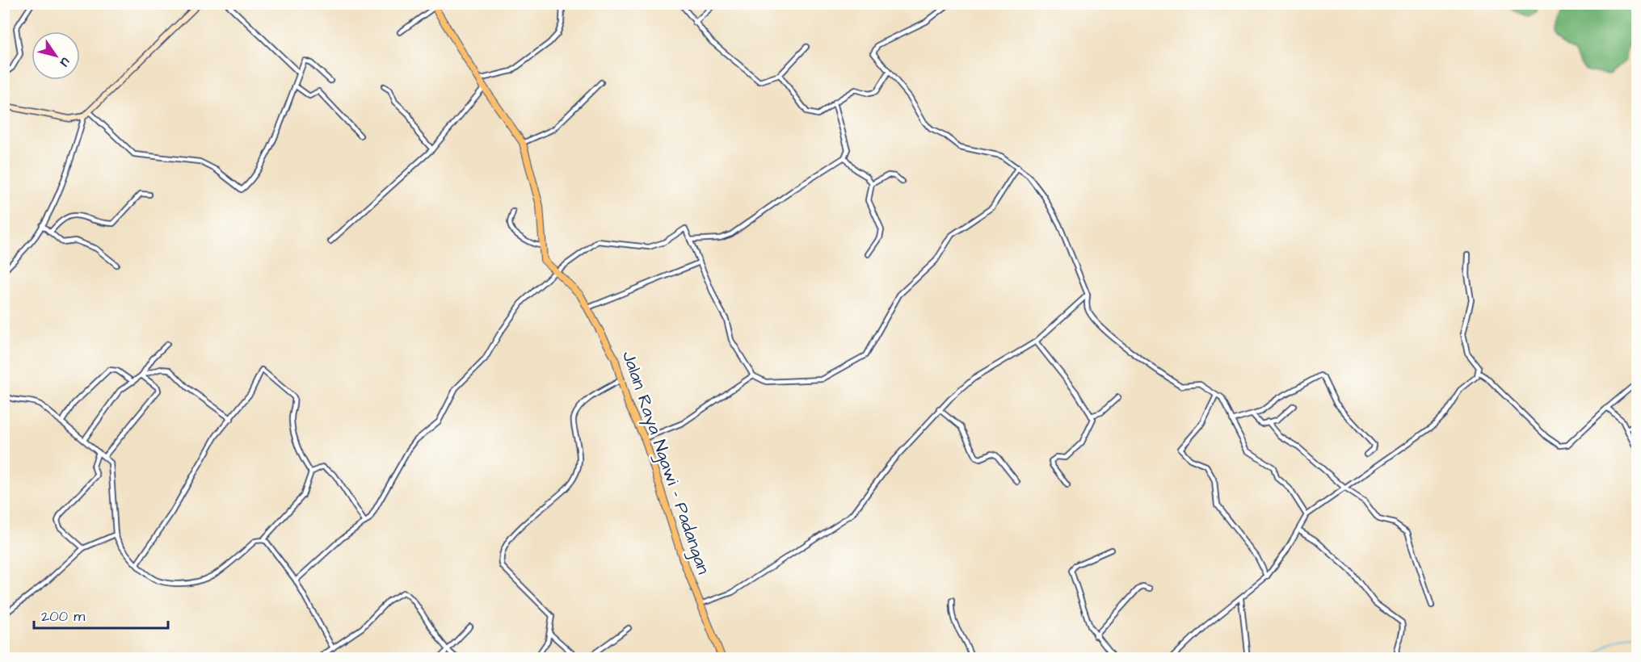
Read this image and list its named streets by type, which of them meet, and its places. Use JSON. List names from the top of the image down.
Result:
{
  "streets": {
    "highway": ["Jalan Raya Ngawi - Padangan"]
  },
  "scale_bar": "200 m",
  "north": "bottom right"
}
